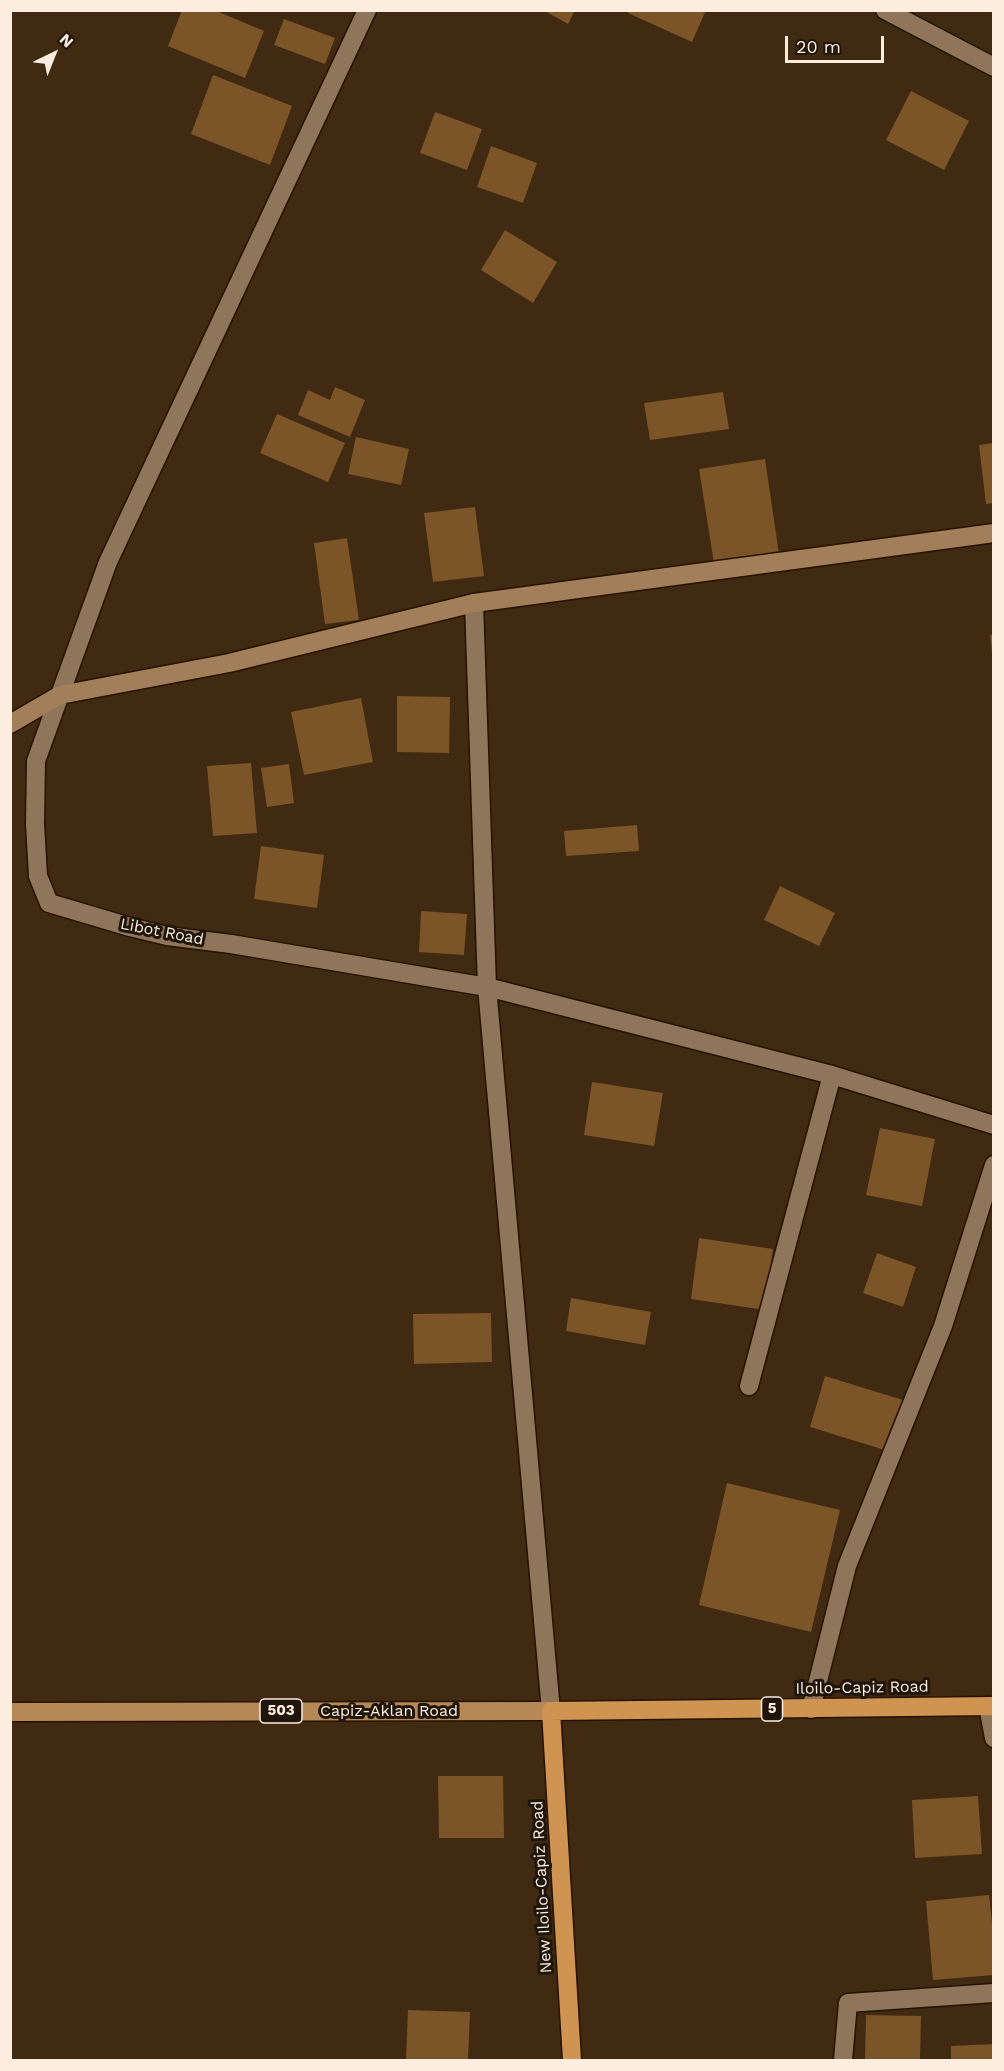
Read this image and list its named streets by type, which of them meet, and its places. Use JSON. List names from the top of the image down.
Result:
{
  "streets": {
    "highway": ["Iloilo-Capiz Road", "5", "New Iloilo-Capiz Road"],
    "main road": ["503", "Capiz-Aklan Road"],
    "street": ["Libot Road"]
  },
  "crossings": [
    ["Iloilo-Capiz Road", "Capiz-Aklan Road"],
    ["Iloilo-Capiz Road", "New Iloilo-Capiz Road"],
    ["Capiz-Aklan Road", "New Iloilo-Capiz Road"]
  ],
  "scale_bar": "20 m",
  "north": "top right"
}
